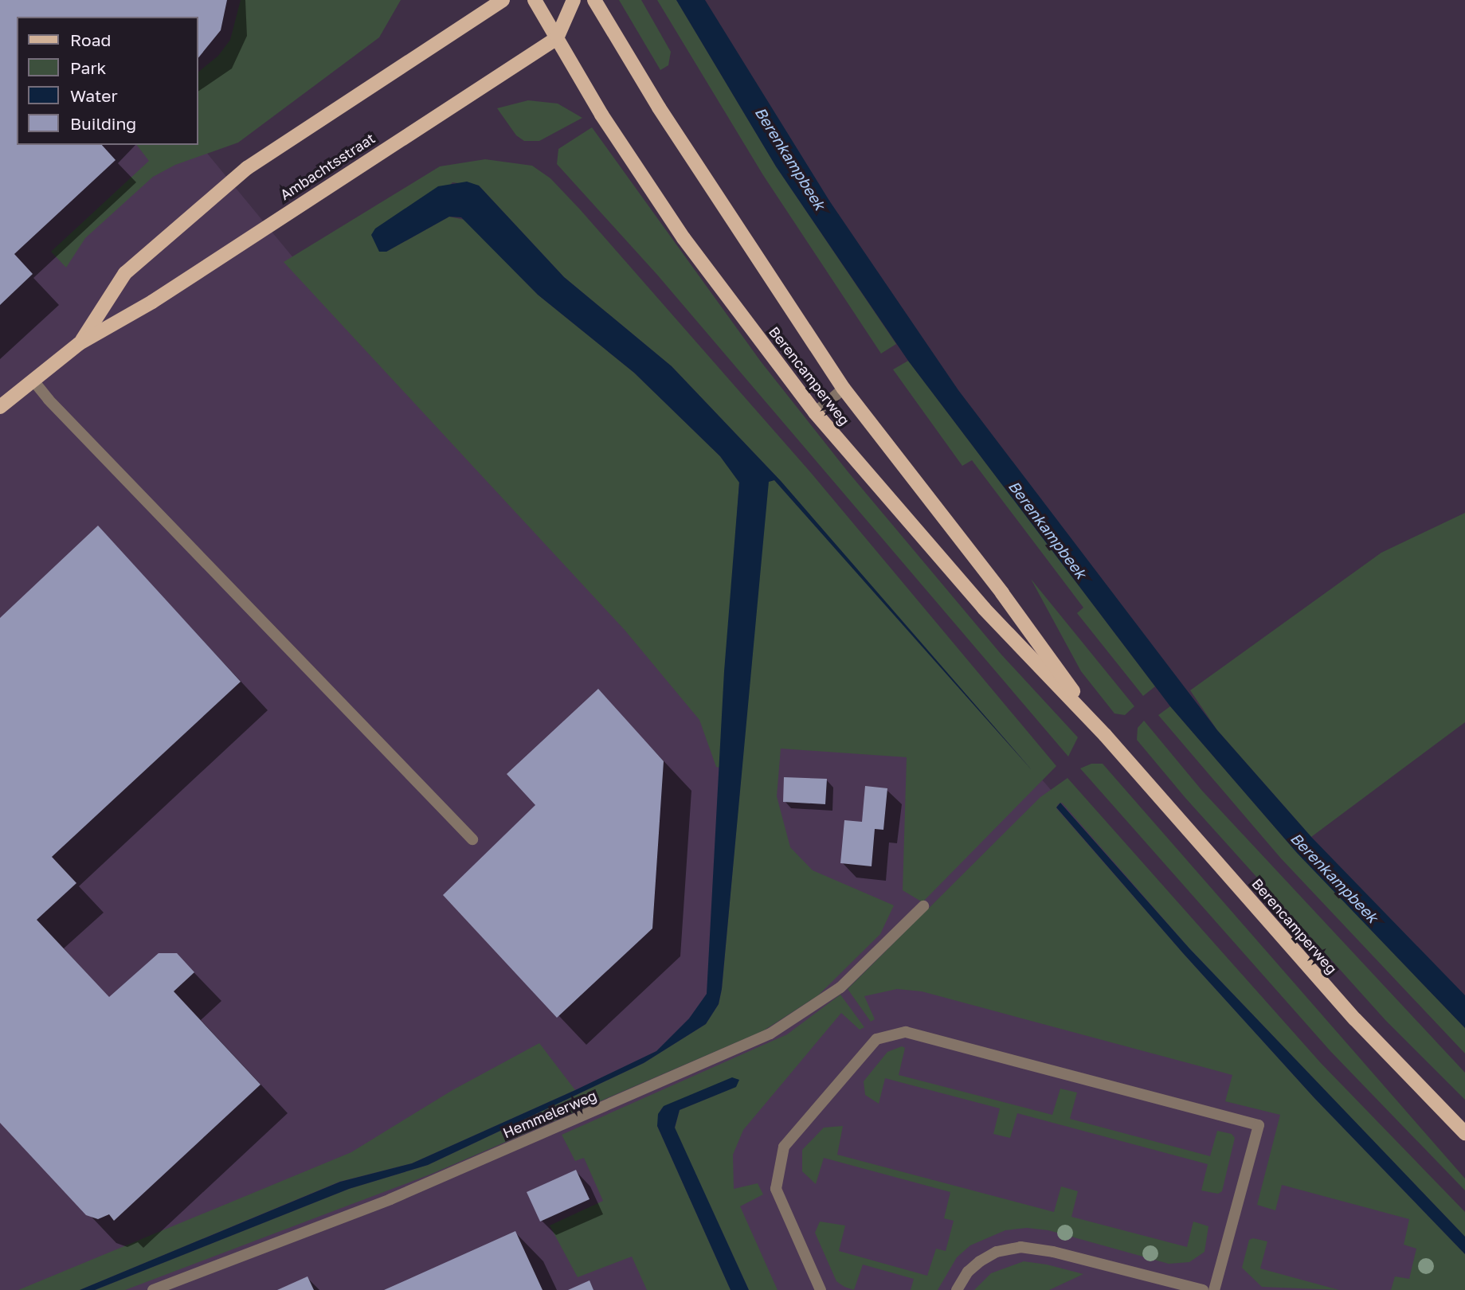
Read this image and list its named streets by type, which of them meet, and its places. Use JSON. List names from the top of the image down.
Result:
{
  "streets": {
    "main road": ["Ambachtsstraat", "Berencamperweg"],
    "street": ["Hemmelerweg"]
  },
  "crossings": [
    ["Ambachtsstraat", "Berencamperweg"]
  ],
  "water": ["Berenkampbeek"],
  "legend": [
    "Road",
    "Park",
    "Water",
    "Building"
  ]
}
